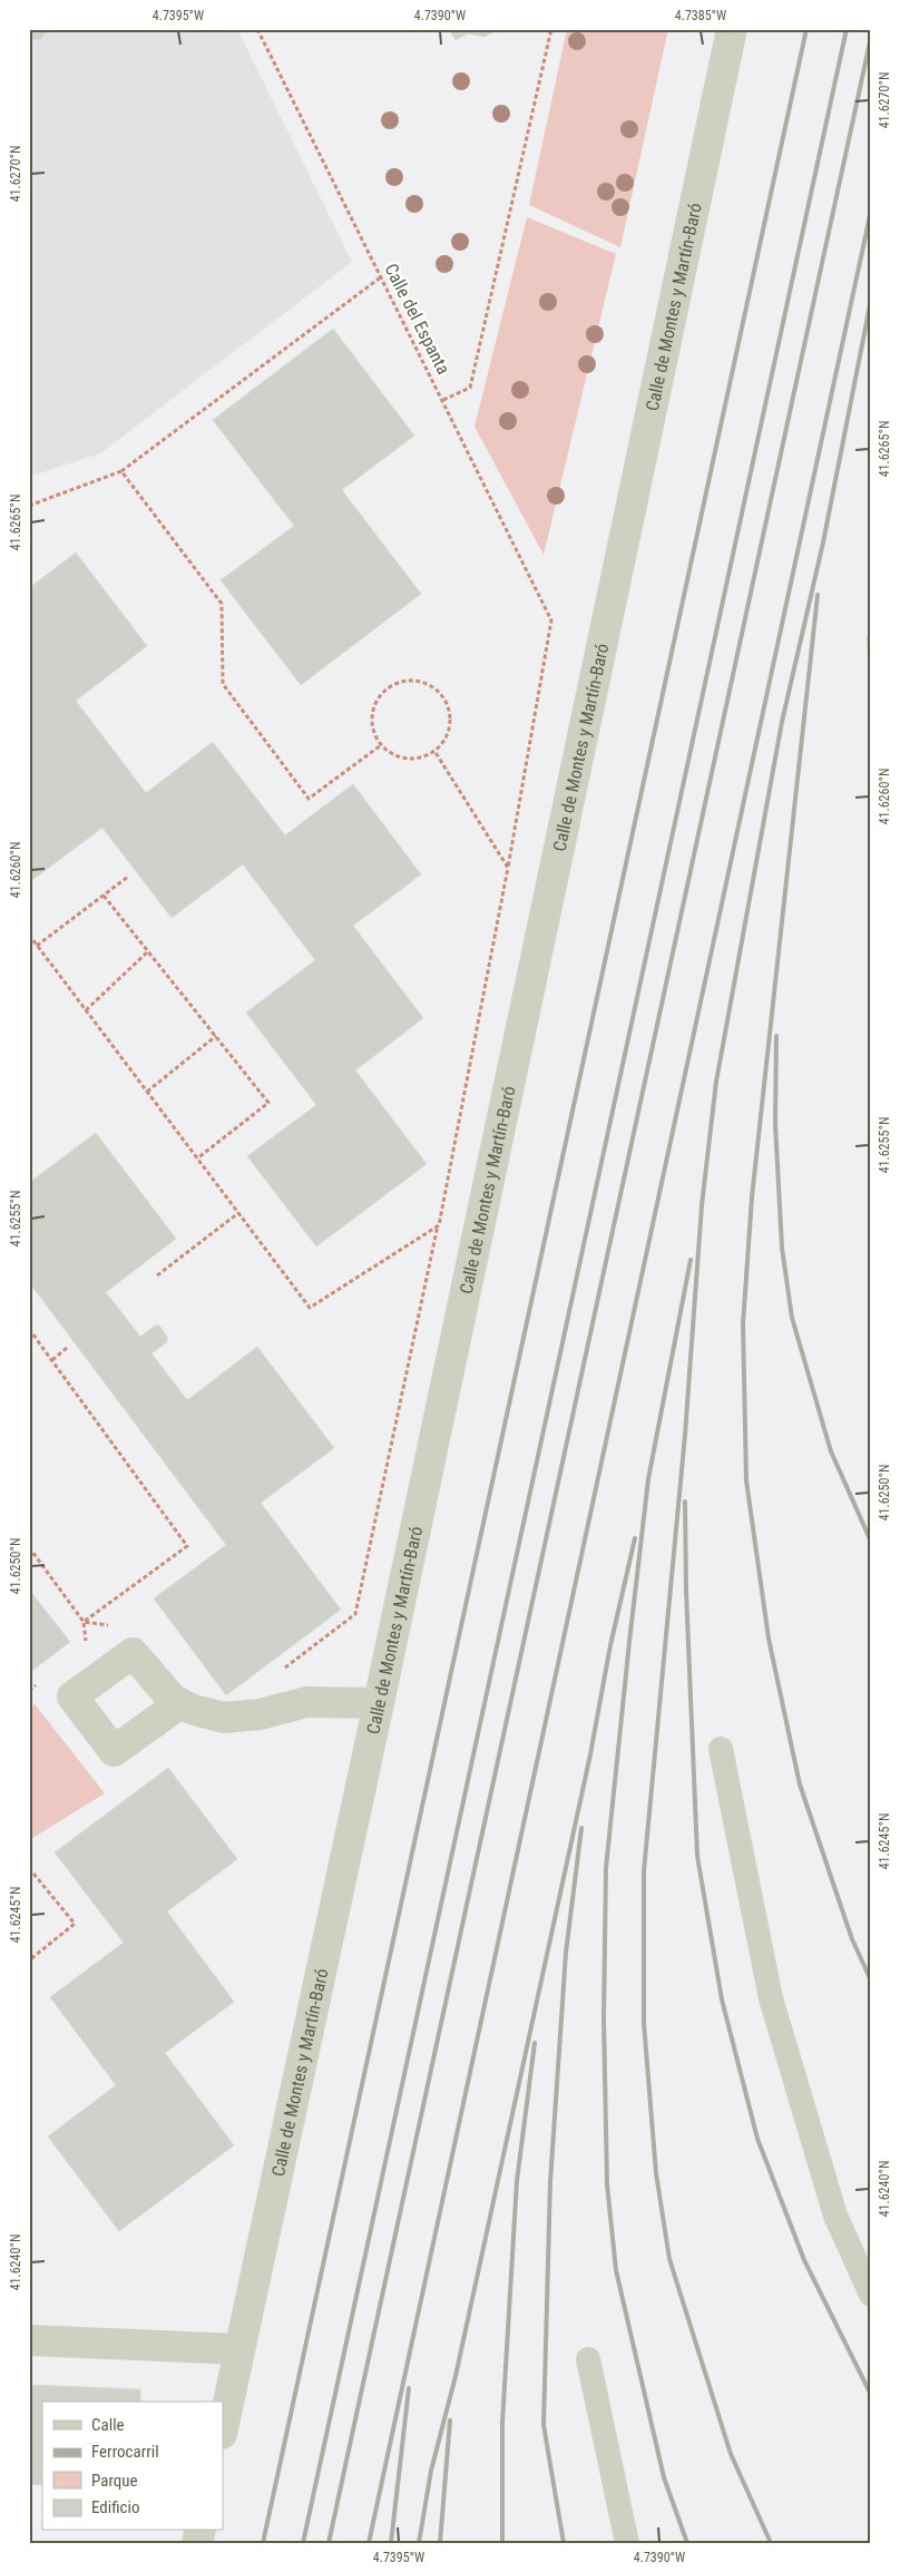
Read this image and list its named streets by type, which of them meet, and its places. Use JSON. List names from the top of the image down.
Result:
{
  "streets": {
    "street": ["Calle de Montes y Martín-Baró"],
    "path": ["Calle del Espanta"]
  },
  "legend": [
    "Calle",
    "Ferrocarril",
    "Parque",
    "Edificio"
  ],
  "coordinates": [
    "4.7395°W",
    "4.7390°W",
    "4.7385°W",
    "41.6270°N",
    "41.6265°N",
    "41.6260°N",
    "41.6255°N",
    "41.6250°N",
    "41.6245°N",
    "41.6240°N"
  ]
}
